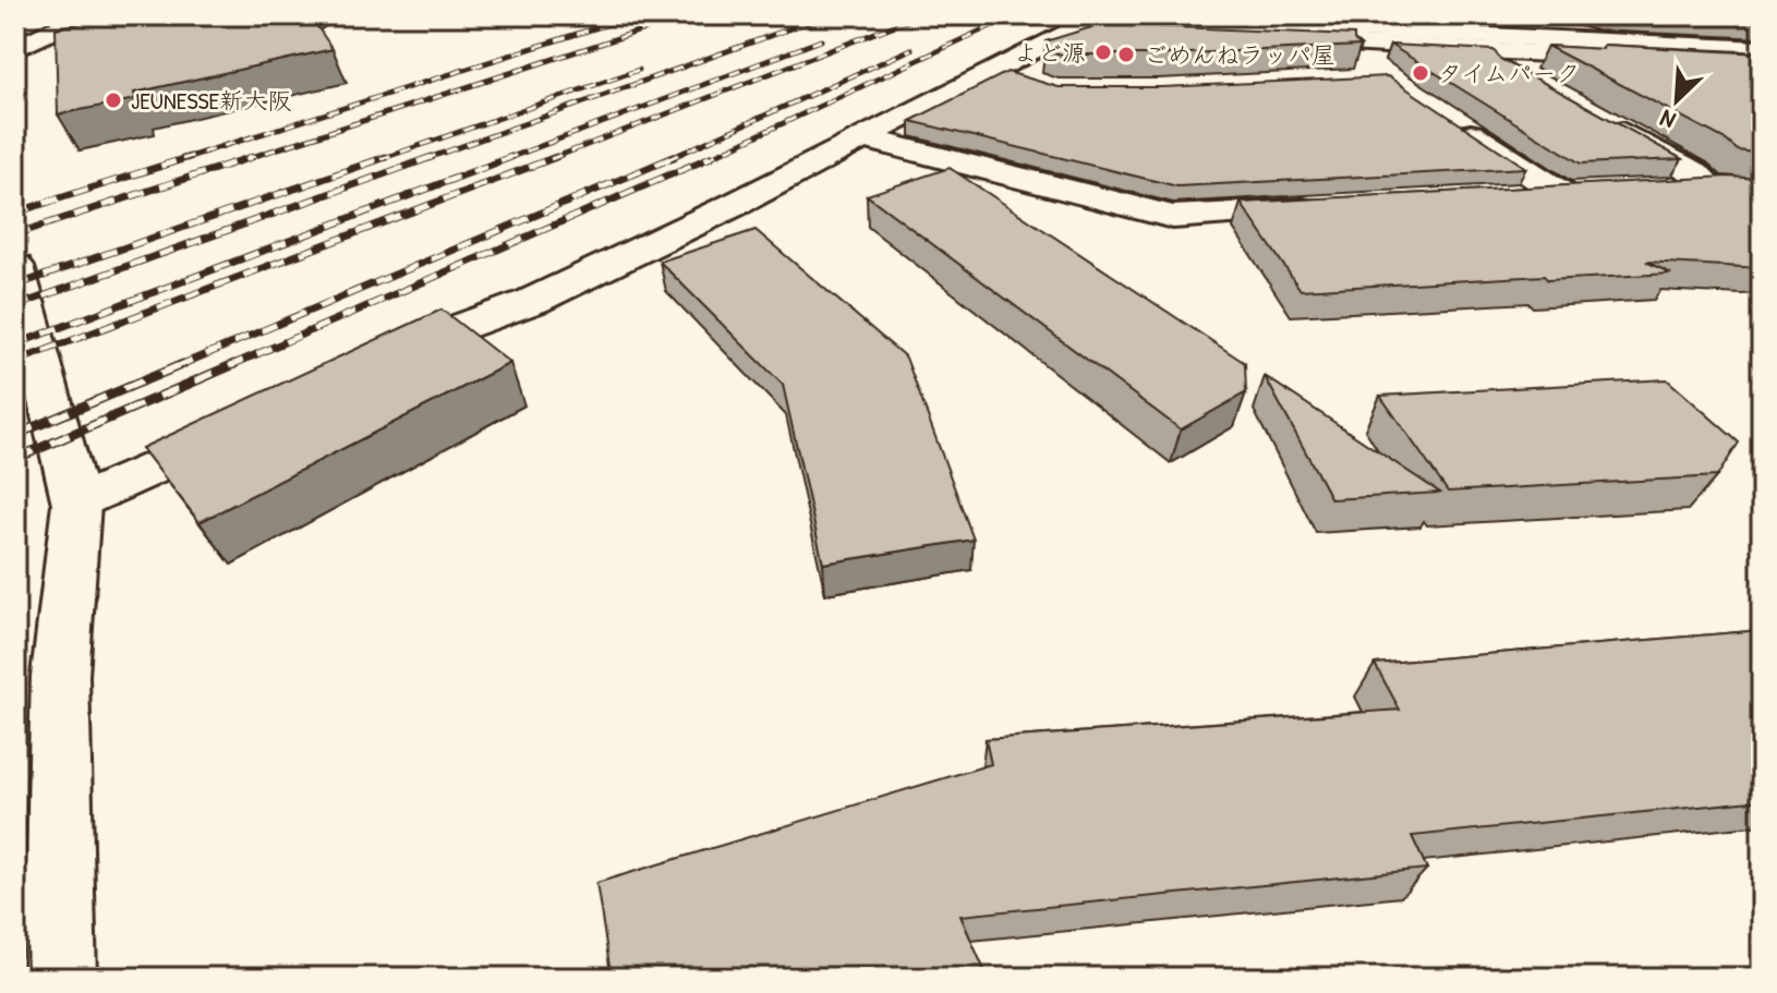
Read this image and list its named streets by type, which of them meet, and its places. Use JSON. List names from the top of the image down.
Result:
{
  "places": [
    "よど源",
    "ごめんねラッパ屋",
    "タイムパーク",
    "JEUNESSE新大阪"
  ],
  "north": "bottom left"
}
